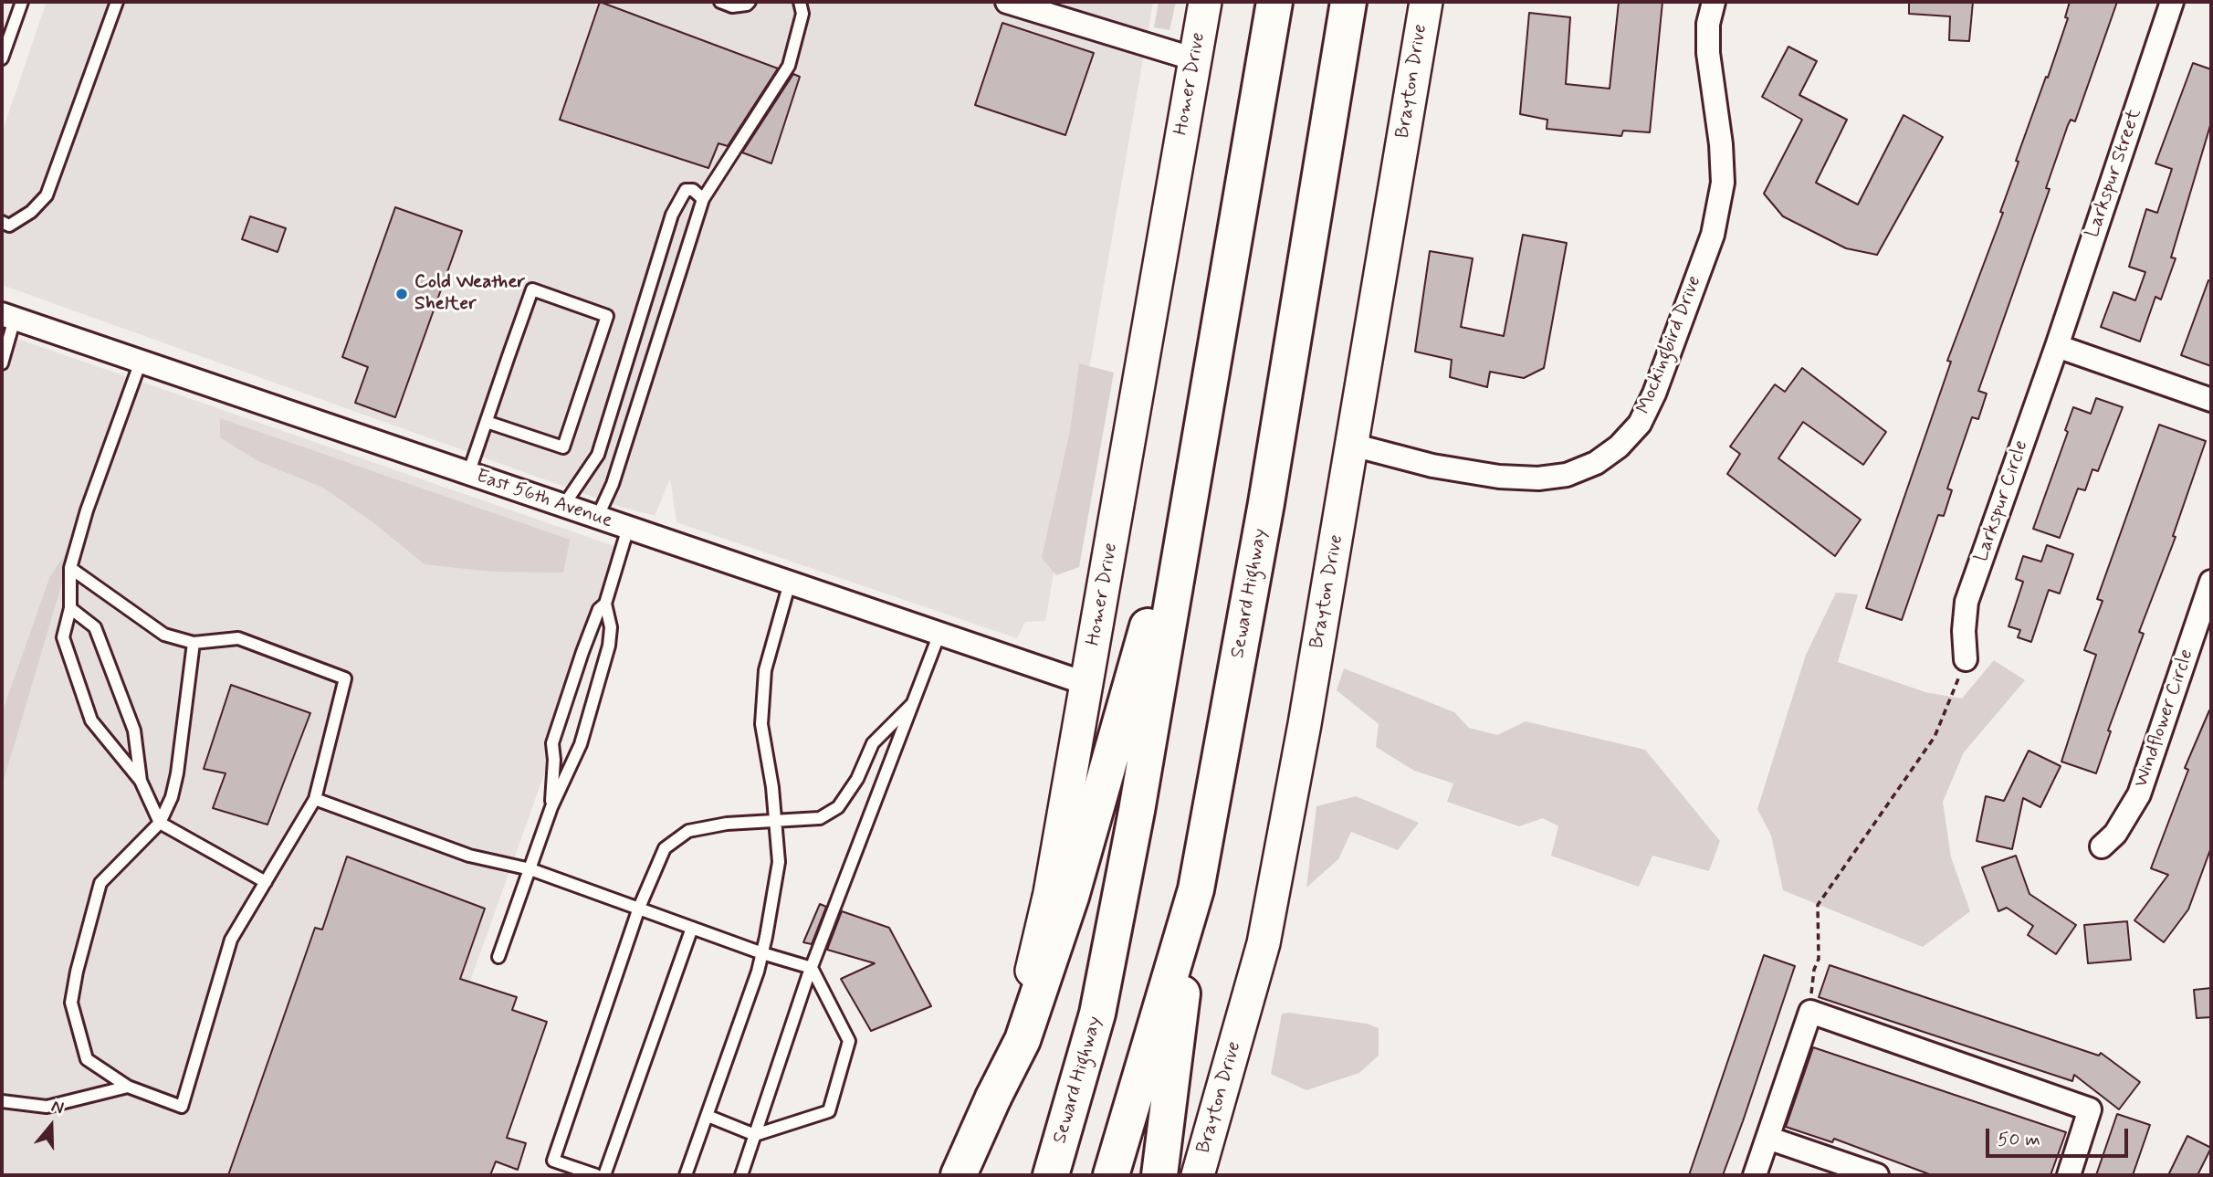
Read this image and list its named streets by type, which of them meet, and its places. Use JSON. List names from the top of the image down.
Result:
{
  "streets": {
    "main road": ["Brayton Drive", "Homer Drive", "Seward Highway"],
    "street": [
      "Larkspur Street",
      "Mockingbird Drive",
      "East 56th Avenue",
      "Larkspur Circle",
      "Windflower Circle"
    ]
  },
  "crossings": [
    ["Brayton Drive", "Mockingbird Drive"],
    ["Homer Drive", "East 56th Avenue"],
    ["Larkspur Street", "Larkspur Circle"]
  ],
  "places": ["Cold Weather Shelter"],
  "scale_bar": "50 m",
  "north": "top"
}
